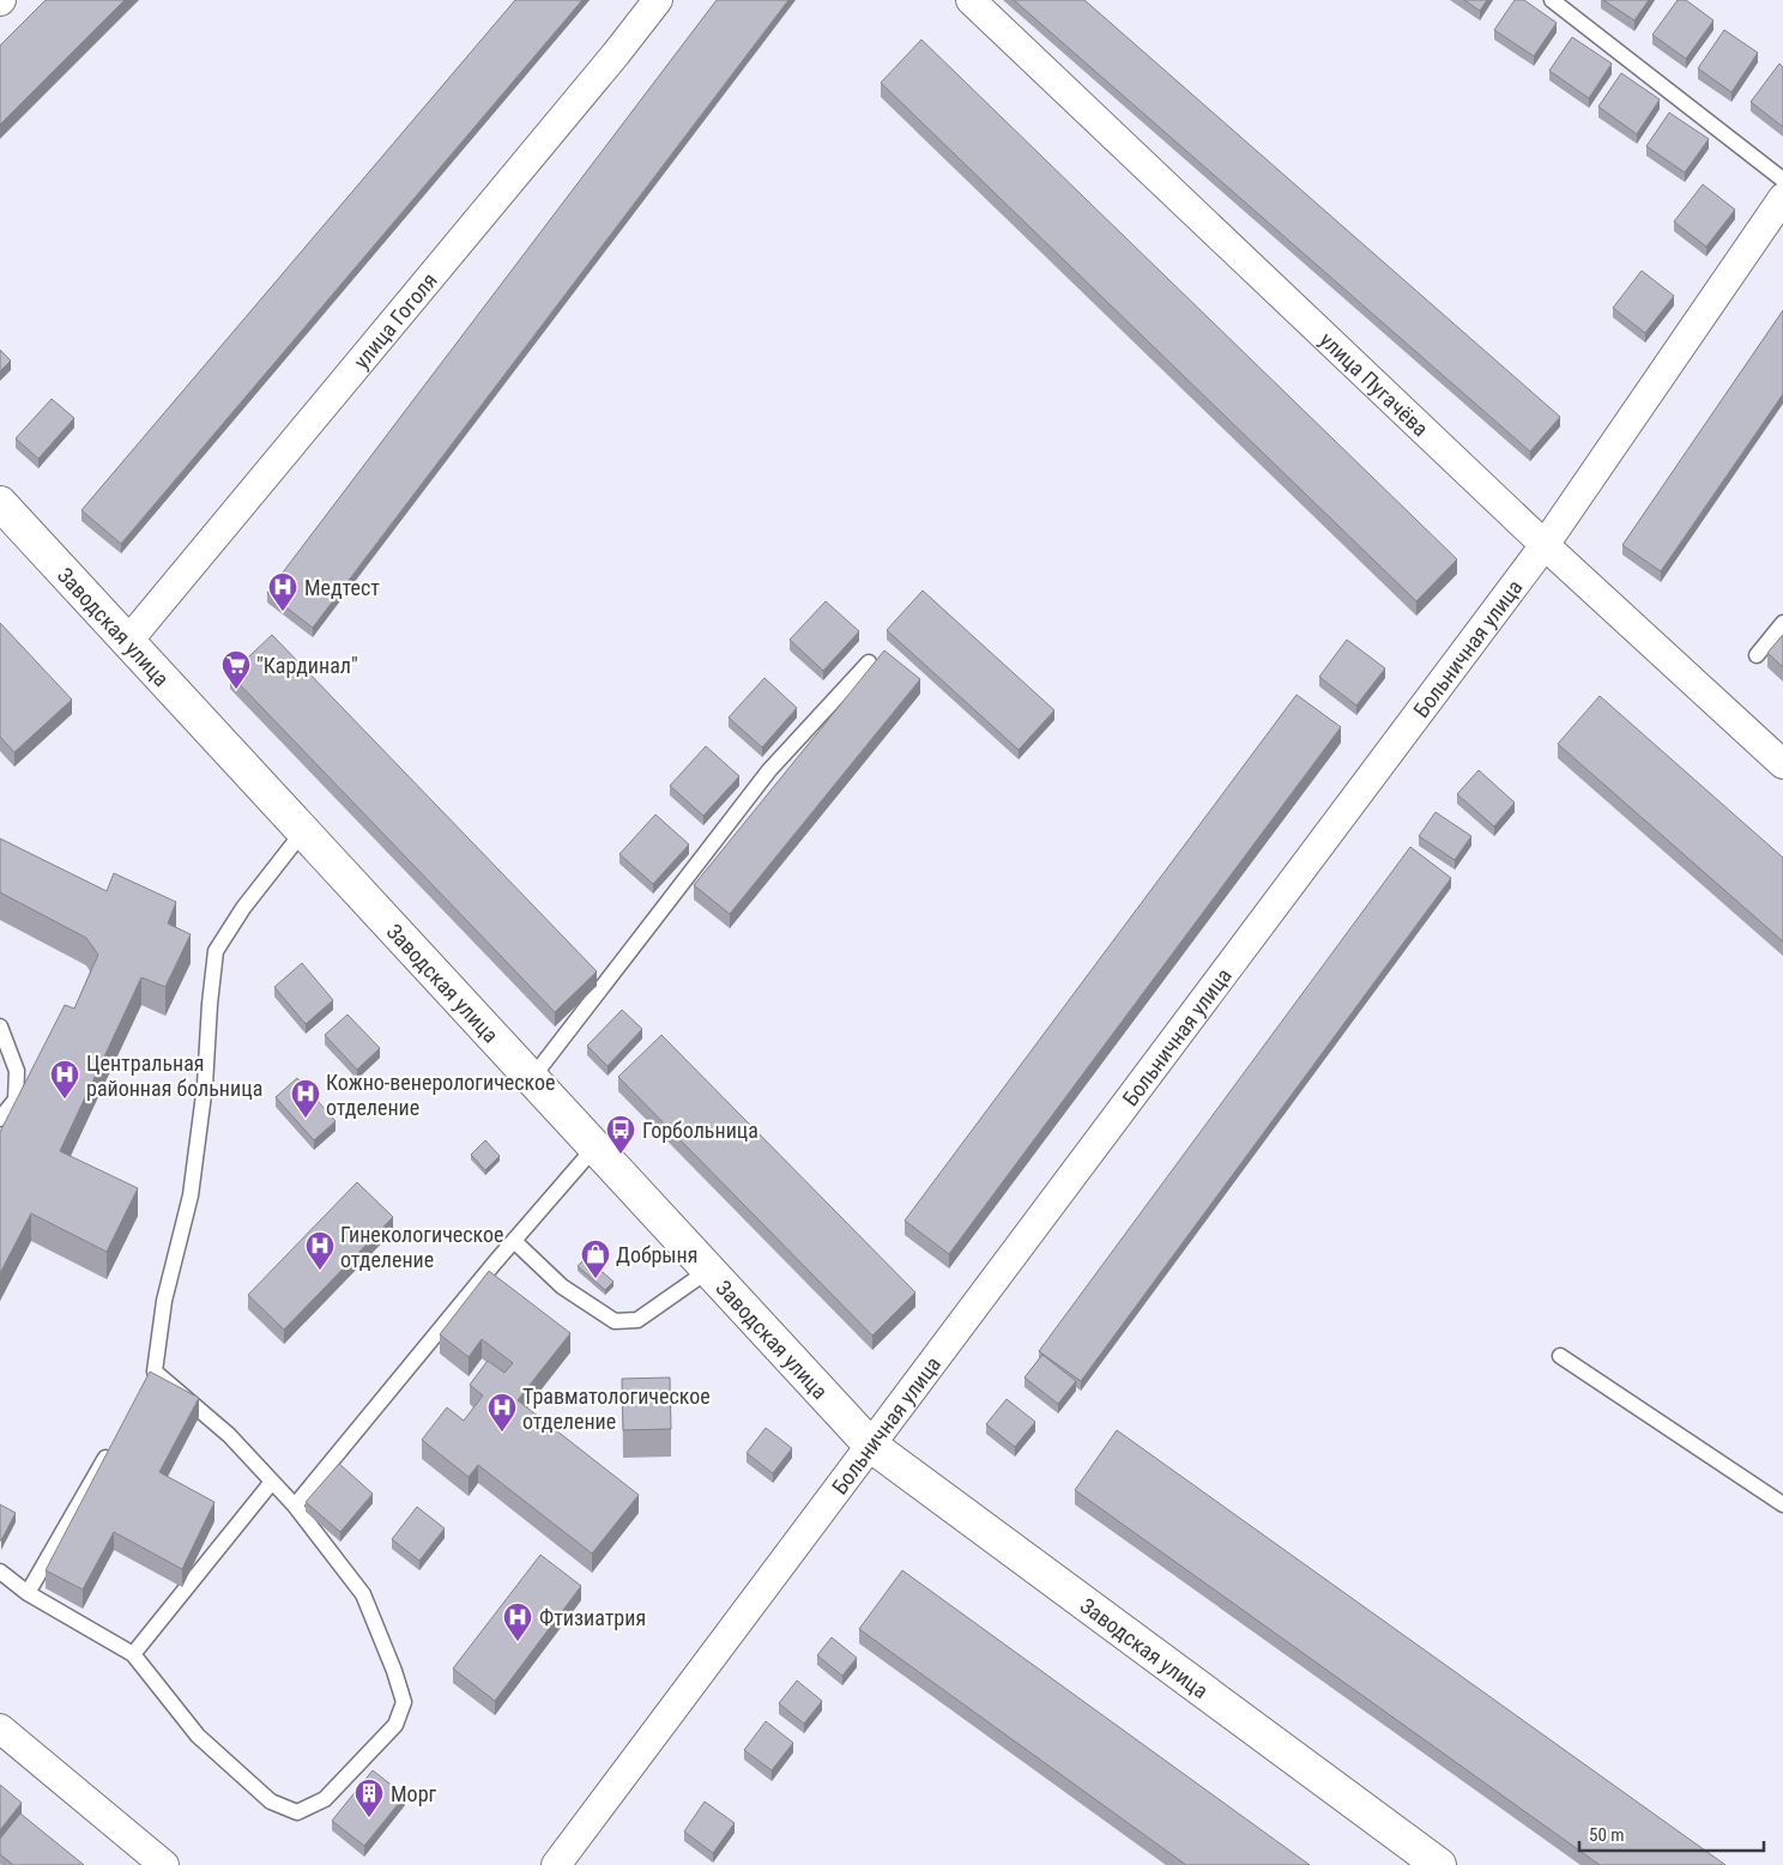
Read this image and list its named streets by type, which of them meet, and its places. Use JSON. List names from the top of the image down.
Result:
{
  "streets": {
    "street": [
      "улица Гоголя",
      "улица Пугачёва",
      "Заводская улица",
      "Больничная улица"
    ]
  },
  "crossings": [
    ["улица Гоголя", "Заводская улица"],
    ["улица Пугачёва", "Больничная улица"],
    ["Заводская улица", "Больничная улица"]
  ],
  "places": {
    "hospital": [
      "Медтест",
      "Центральная районная больница",
      "Кожно-венерологическое отделение",
      "Гинекологическое отделение",
      "Травматологическое отделение",
      "Фтизиатрия"
    ],
    "supermarket": ["\"Кардинал\""],
    "bus stop": ["Горбольница"],
    "shop": ["Добрыня"],
    "building": ["Морг"]
  },
  "scale_bar": "50 m"
}
